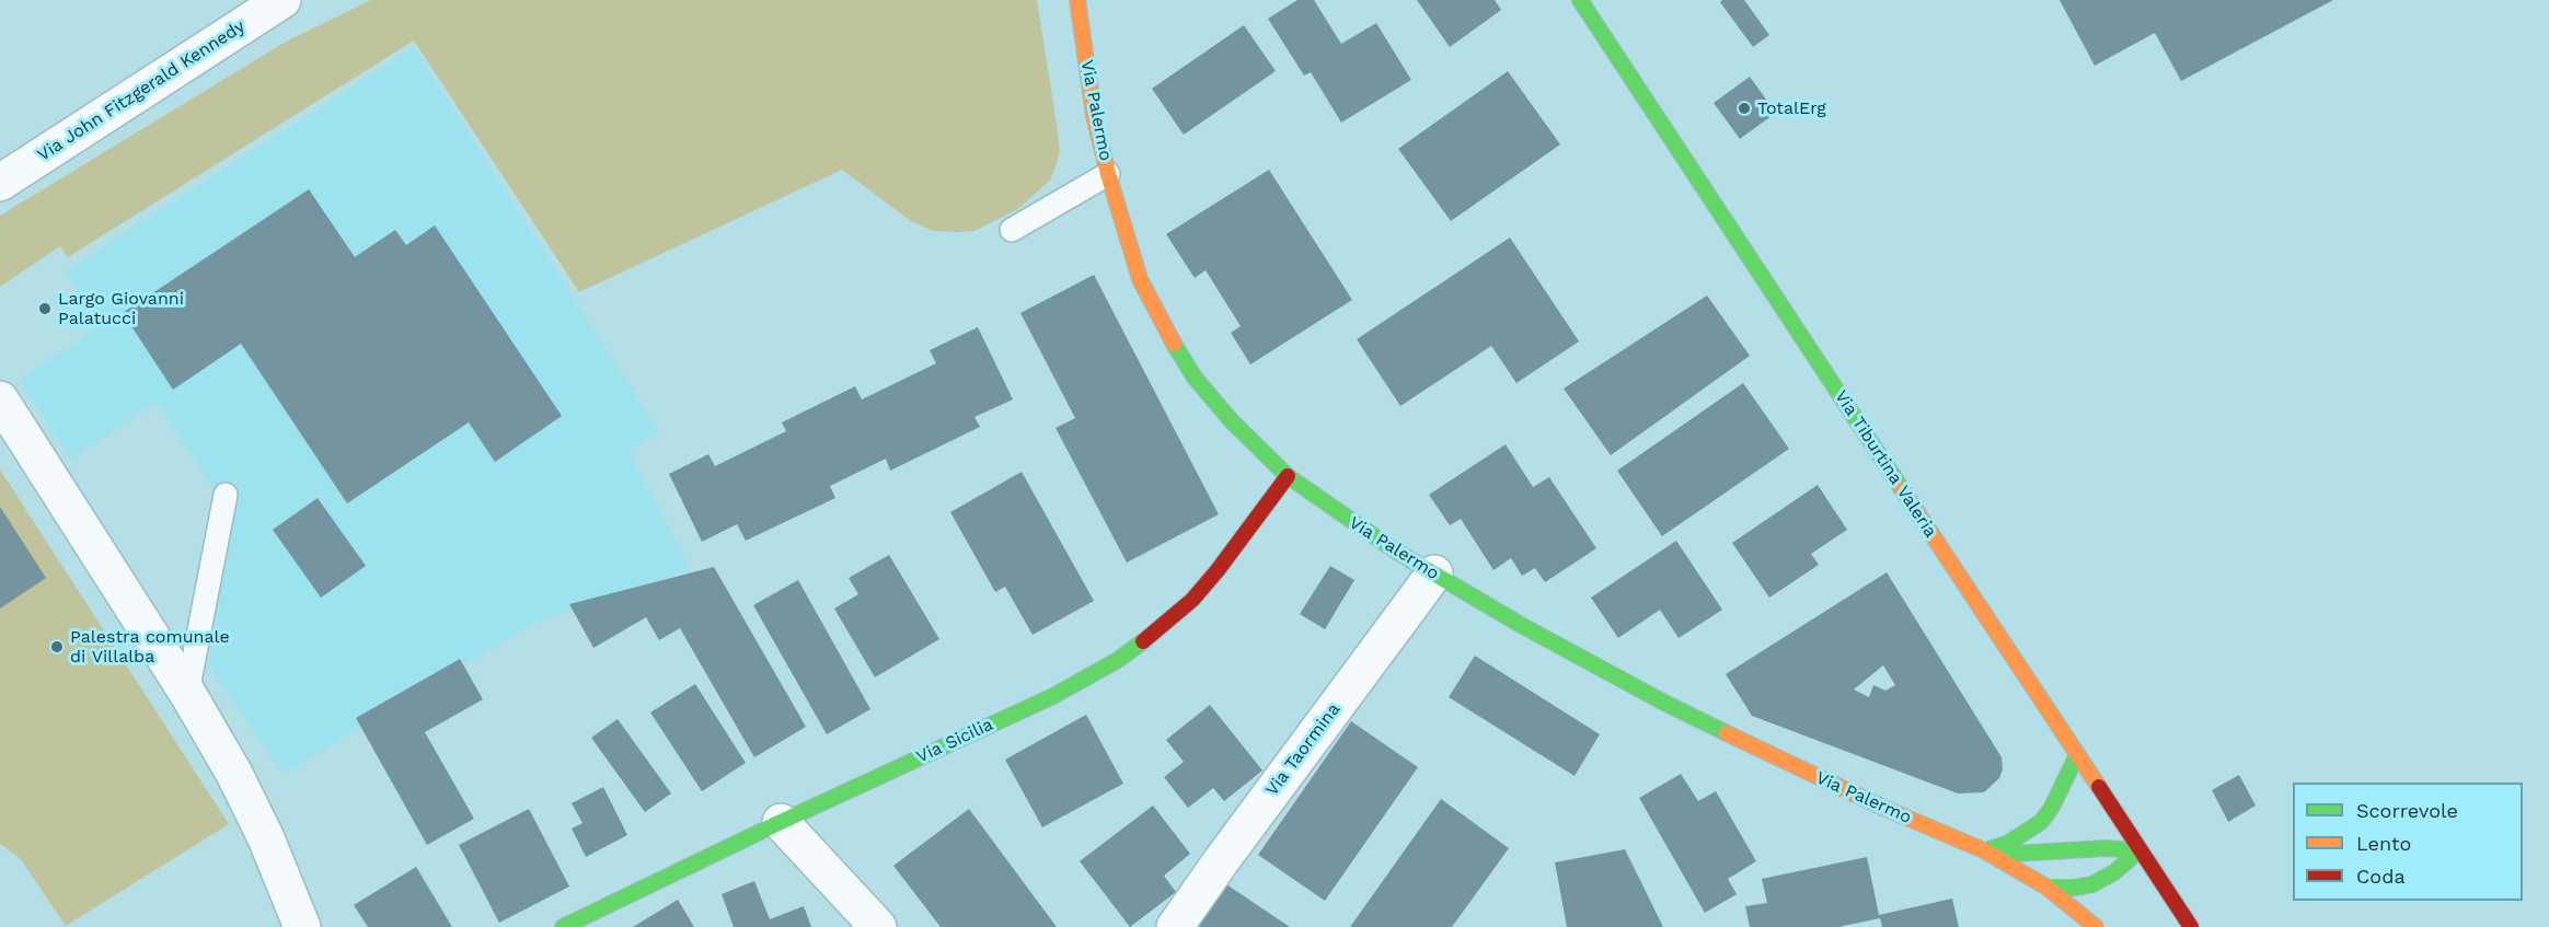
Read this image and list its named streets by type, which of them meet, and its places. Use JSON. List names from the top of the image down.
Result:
{
  "streets": {
    "street": [
      "Via John Fitzgerald Kennedy",
      "Via Palermo",
      "Via Tiburtina Valeria",
      "Via Sicilia",
      "Via Taormina"
    ]
  },
  "crossings": [
    ["Via Palermo", "Via Tiburtina Valeria"],
    ["Via Palermo", "Via Sicilia"],
    ["Via Palermo", "Via Taormina"]
  ],
  "places": ["TotalErg", "Largo Giovanni Palatucci", "Palestra comunale di Villalba"],
  "legend": ["Scorrevole", "Lento", "Coda"]
}
